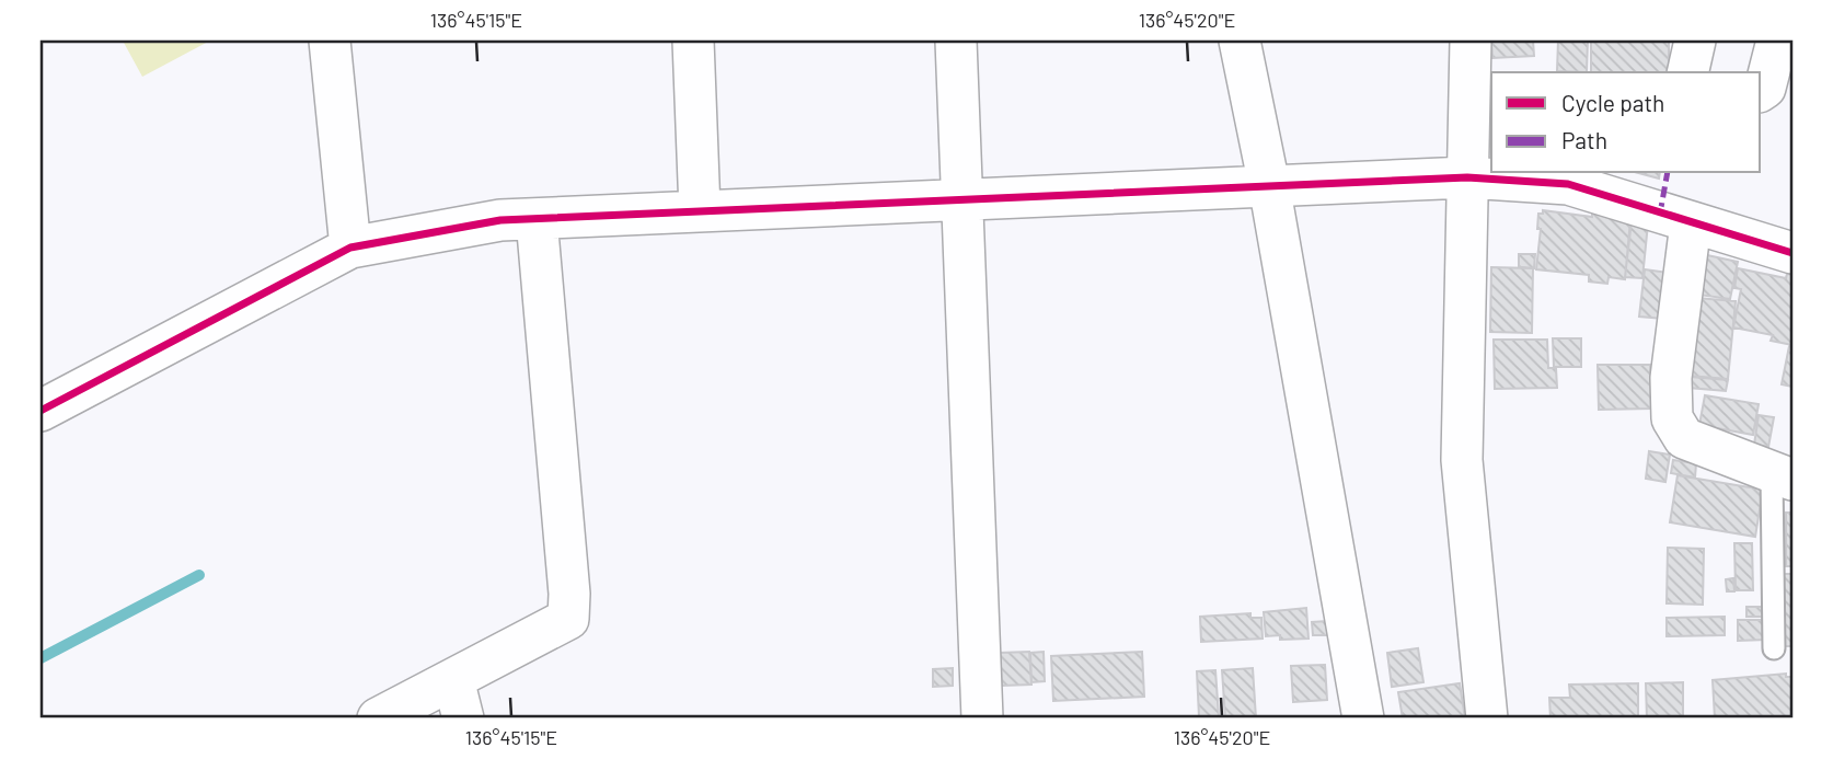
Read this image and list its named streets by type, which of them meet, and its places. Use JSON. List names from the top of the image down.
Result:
{
  "legend": ["Cycle path", "Path"],
  "coordinates": ["136°45'15\"E", "136°45'20\"E"]
}
